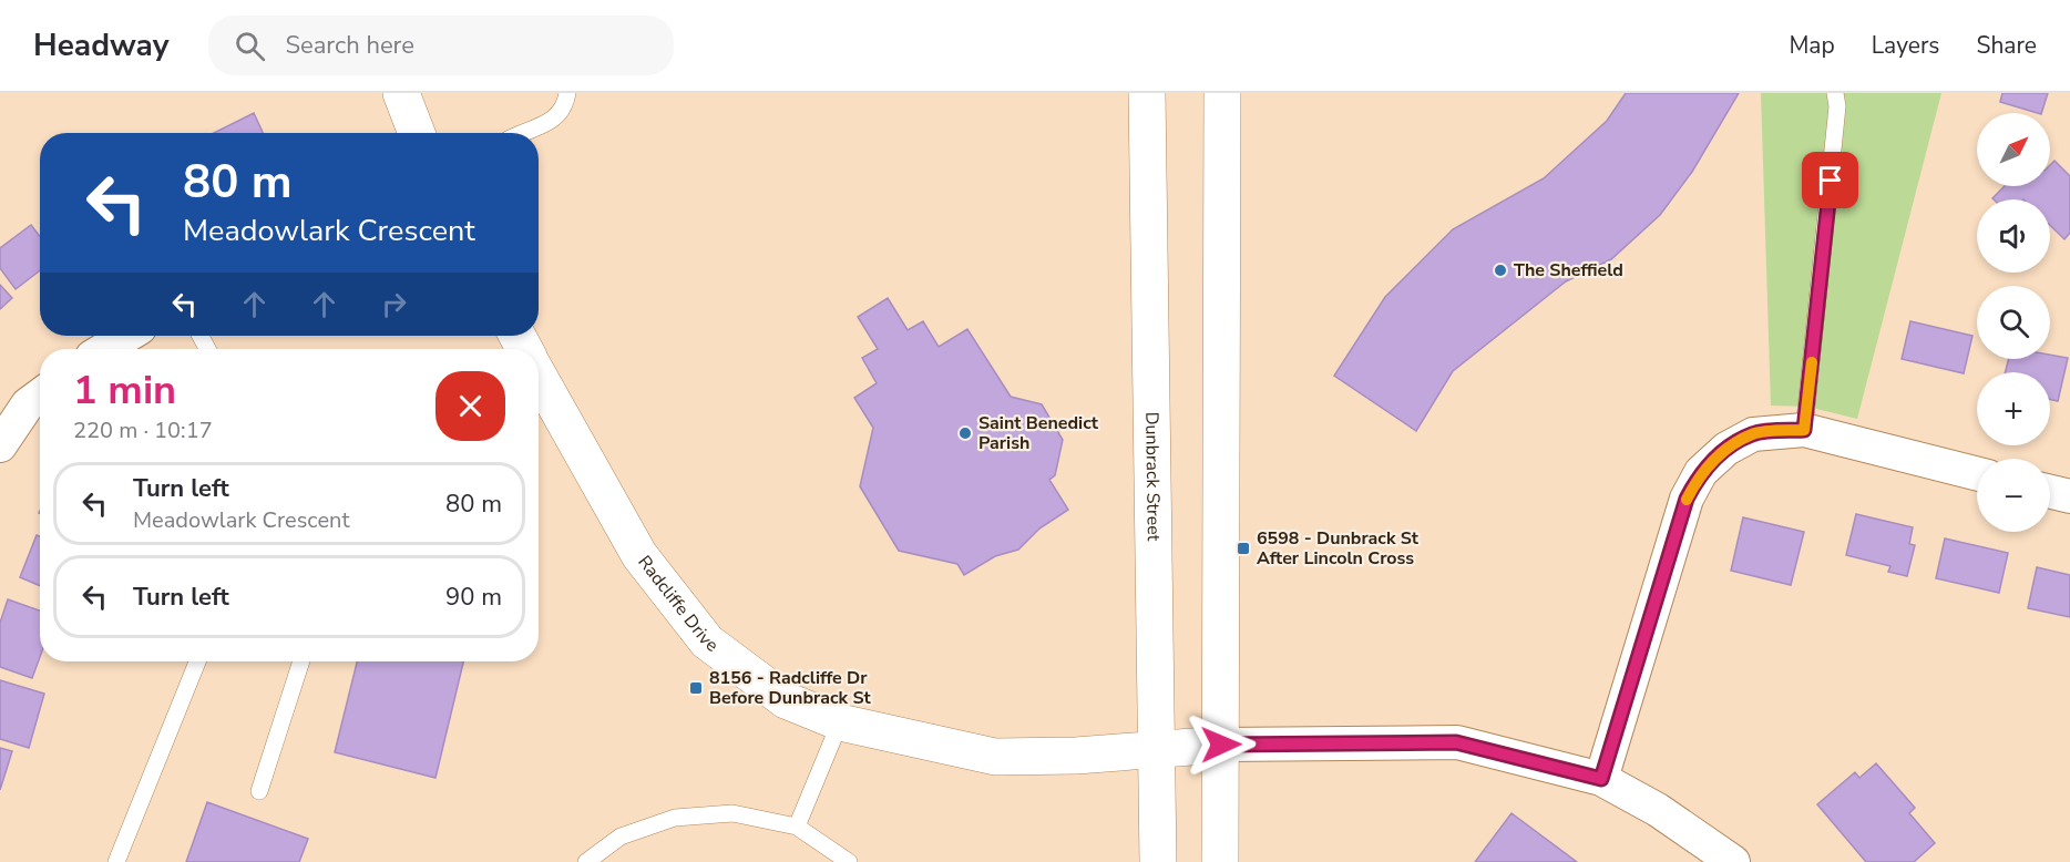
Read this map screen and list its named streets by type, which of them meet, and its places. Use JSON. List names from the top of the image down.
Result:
{
  "streets": {
    "main road": ["Dunbrack Street", "Radcliffe Drive"]
  },
  "crossings": [
    ["Dunbrack Street", "Radcliffe Drive"]
  ],
  "places": {
    "other": ["The Sheffield", "Saint Benedict Parish"],
    "transit": ["6598 - Dunbrack St After Lincoln Cross", "8156 - Radcliffe Dr Before Dunbrack St"]
  },
  "north": "top right",
  "page": {
    "header": "Headway",
    "search": "Search here",
    "nav": ["Map", "Layers", "Share"],
    "map_buttons": ["+", "−"],
    "turn": ["80 m", "Meadowlark Crescent"],
    "heading": ["1 min", "220 m · 10:17"],
    "list": [
      {
        "name": "Turn left",
        "note": "Meadowlark Crescent",
        "value": "80 m"
      },
      {
        "name": "Turn left",
        "value": "90 m"
      }
    ]
  }
}
